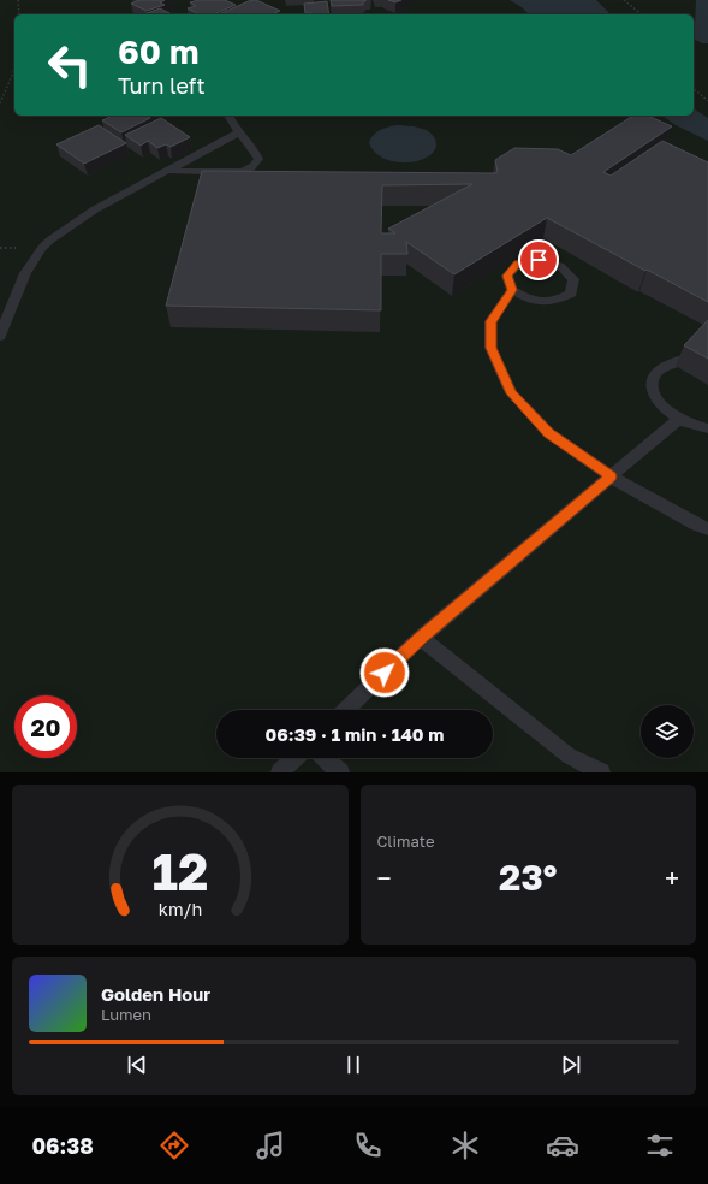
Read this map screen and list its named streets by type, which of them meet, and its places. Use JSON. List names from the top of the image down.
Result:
{
  "page": {
    "turn": ["60 m", "Turn left"],
    "limit": "20",
    "trip": "06:39 · 1 min · 140 m",
    "tile": "Climate",
    "heat": ["−", "23°", "+"],
    "song": ["Golden Hour", "Lumen"],
    "tabs": "06:38",
    "gauge": ["12", "km/h"]
  }
}
